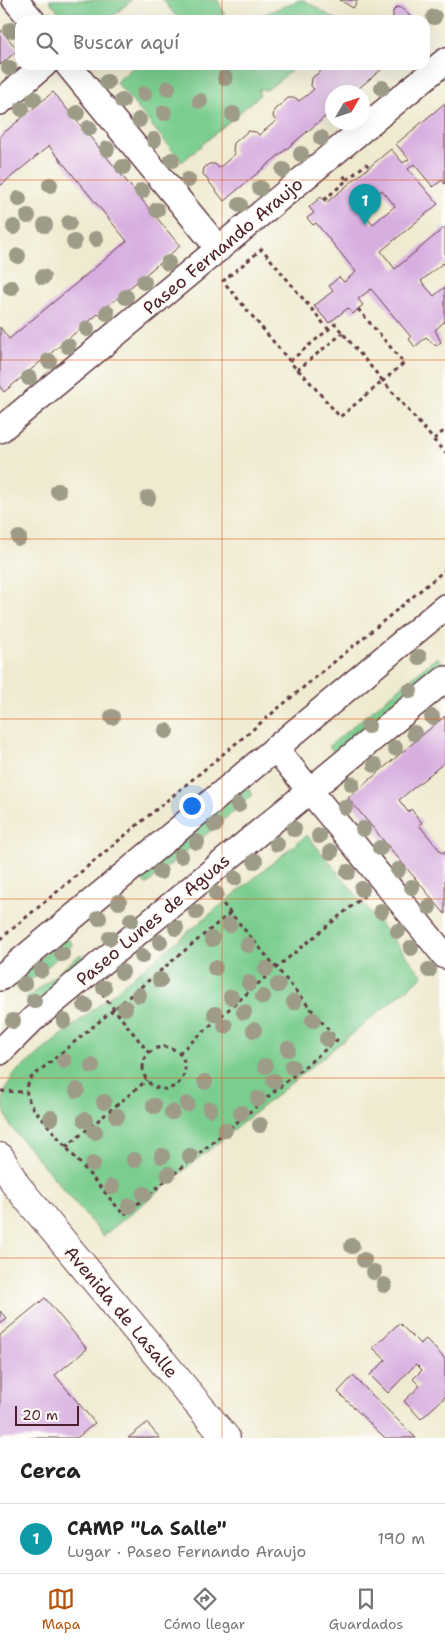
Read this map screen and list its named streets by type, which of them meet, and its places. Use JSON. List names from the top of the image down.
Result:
{
  "streets": {
    "highway": ["Avenida de Lasalle"],
    "street": ["Paseo Fernando Araujo", "Paseo Lunes de Aguas"]
  },
  "scale_bar": "20 m",
  "north": "top right",
  "page": {
    "search": "Buscar aquí",
    "pins": "1",
    "scale": "20 m",
    "heading": "Cerca",
    "list": [
      {
        "mark": "1",
        "name": "CAMP \"La Salle\"",
        "note": "Lugar · Paseo Fernando Araujo",
        "value": "190 m"
      }
    ],
    "nav": ["Mapa", "Cómo llegar", "Guardados"]
  }
}
